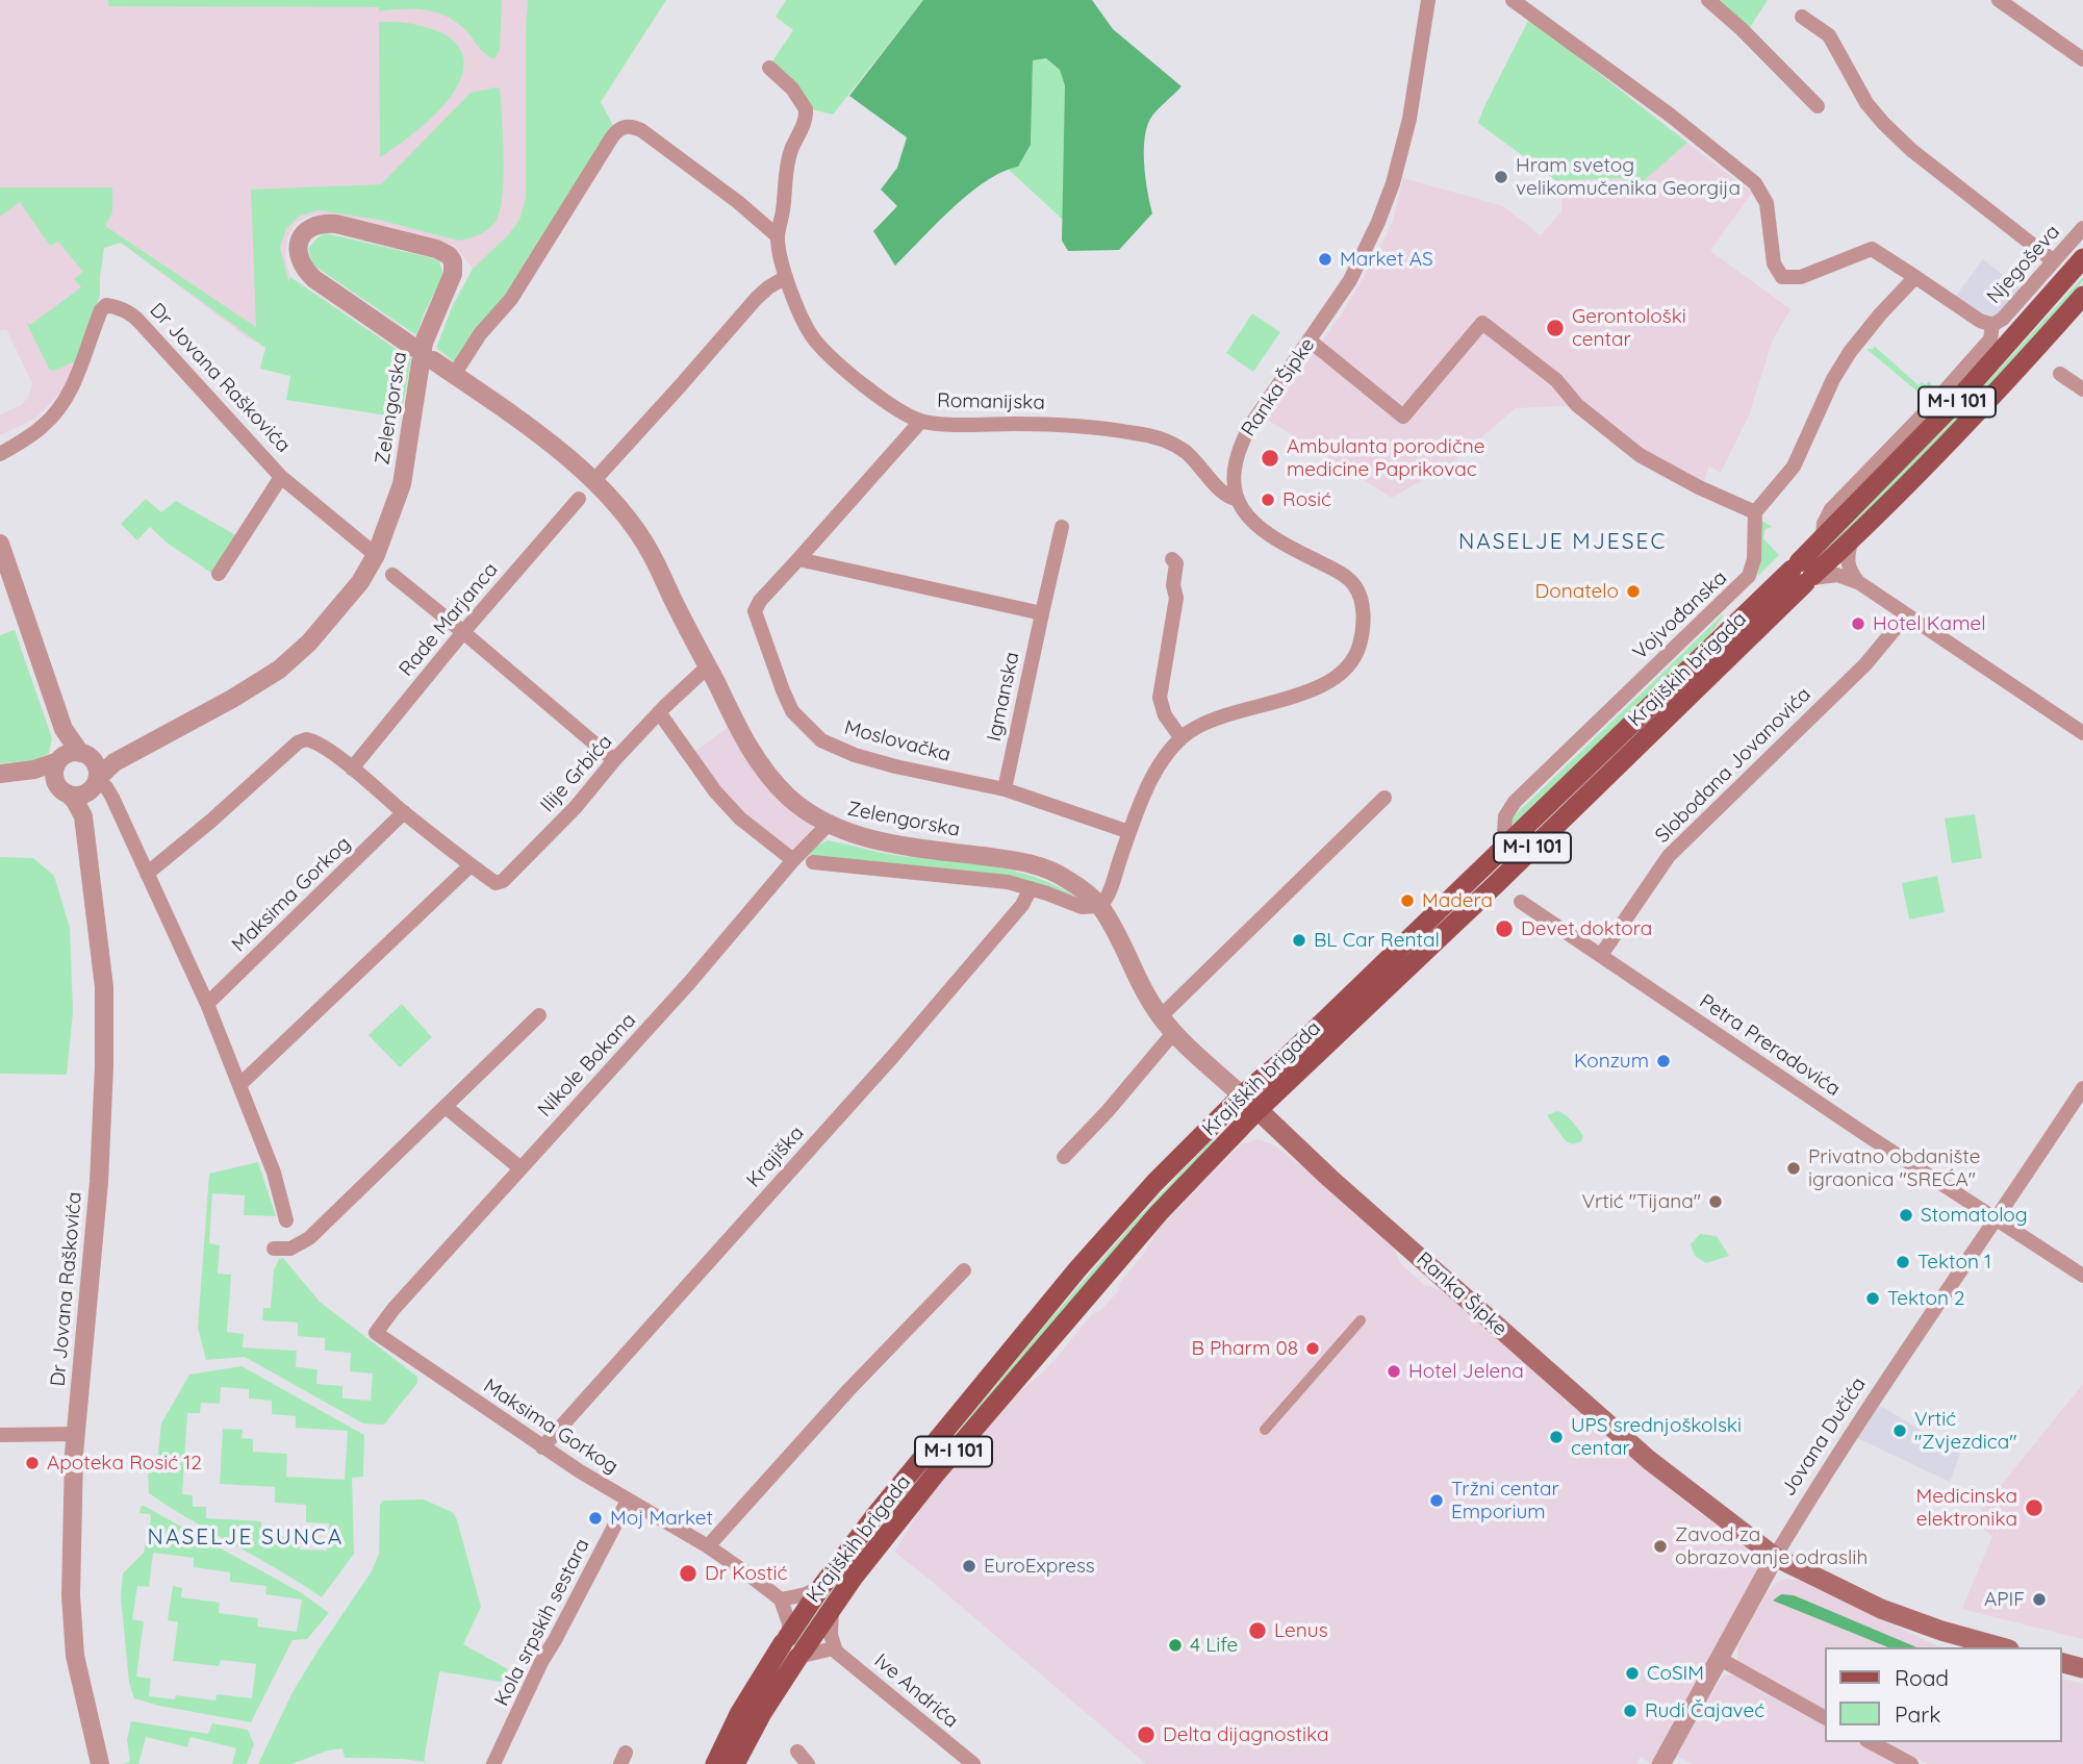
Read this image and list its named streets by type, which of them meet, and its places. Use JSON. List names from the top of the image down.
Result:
{
  "streets": {
    "main road": ["Ranka Šipke", "M-I 101", "Krajiških brigada"],
    "street": [
      "Njegoševa",
      "Dr Jovana Raškovića",
      "Romanijska",
      "Zelengorska",
      "Vojvođanska",
      "Rade Marjanca",
      "Igmanska",
      "Moslovačka",
      "Slobodana Jovanovića",
      "Ilije Grbića",
      "Maksima Gorkog",
      "Petra Preradovića",
      "Nikole Bokana",
      "Krajiška",
      "Jovana Dučića",
      "Kola srpskih sestara",
      "Ive Andrića"
    ]
  },
  "crossings": [
    ["Njegoševa", "Krajiških brigada"],
    ["Dr Jovana Raškovića", "Zelengorska"],
    ["Ranka Šipke", "Romanijska"],
    ["Ranka Šipke", "Zelengorska"],
    ["Ranka Šipke", "Krajiških brigada"],
    ["Ranka Šipke", "Jovana Dučića"],
    ["Zelengorska", "Ilije Grbića"],
    ["Zelengorska", "Nikole Bokana"],
    ["Vojvođanska", "Krajiških brigada"],
    ["Rade Marjanca", "Ilije Grbića"],
    ["Igmanska", "Moslovačka"],
    ["Slobodana Jovanovića", "Petra Preradovića"],
    ["Ilije Grbića", "Maksima Gorkog"],
    ["Maksima Gorkog", "Nikole Bokana"],
    ["Maksima Gorkog", "Krajiška"],
    ["Maksima Gorkog", "Kola srpskih sestara"],
    ["Petra Preradovića", "Jovana Dučića"]
  ],
  "districts": ["NASELJE MJESEC", "NASELJE SUNCA"],
  "places": [
    "Hram svetog velikomučenika Georgija",
    "Market AS",
    "Gerontološki centar",
    "Ambulanta porodične medicine Paprikovac",
    "Rosić",
    "Donatelo",
    "Hotel Kamel",
    "Madera",
    "Devet doktora",
    "BL Car Rental",
    "Konzum",
    "Privatno obdanište igraonica \"SREĆA\"",
    "Vrtić \"Tijana\"",
    "Stomatolog",
    "Tekton 1",
    "Tekton 2",
    "B Pharm 08",
    "Hotel Jelena",
    "Vrtić \"Zvjezdica\"",
    "UPS srednjoškolski centar",
    "Apoteka Rosić 12",
    "Tržni centar Emporium",
    "Medicinska elektronika",
    "Moj Market",
    "Zavod za obrazovanje odraslih",
    "EuroExpress",
    "Dr Kostić",
    "APIF",
    "Lenus",
    "4 Life",
    "CoSIM",
    "Rudi Čajaveć",
    "Delta dijagnostika"
  ],
  "legend": ["Road", "Park"]
}
